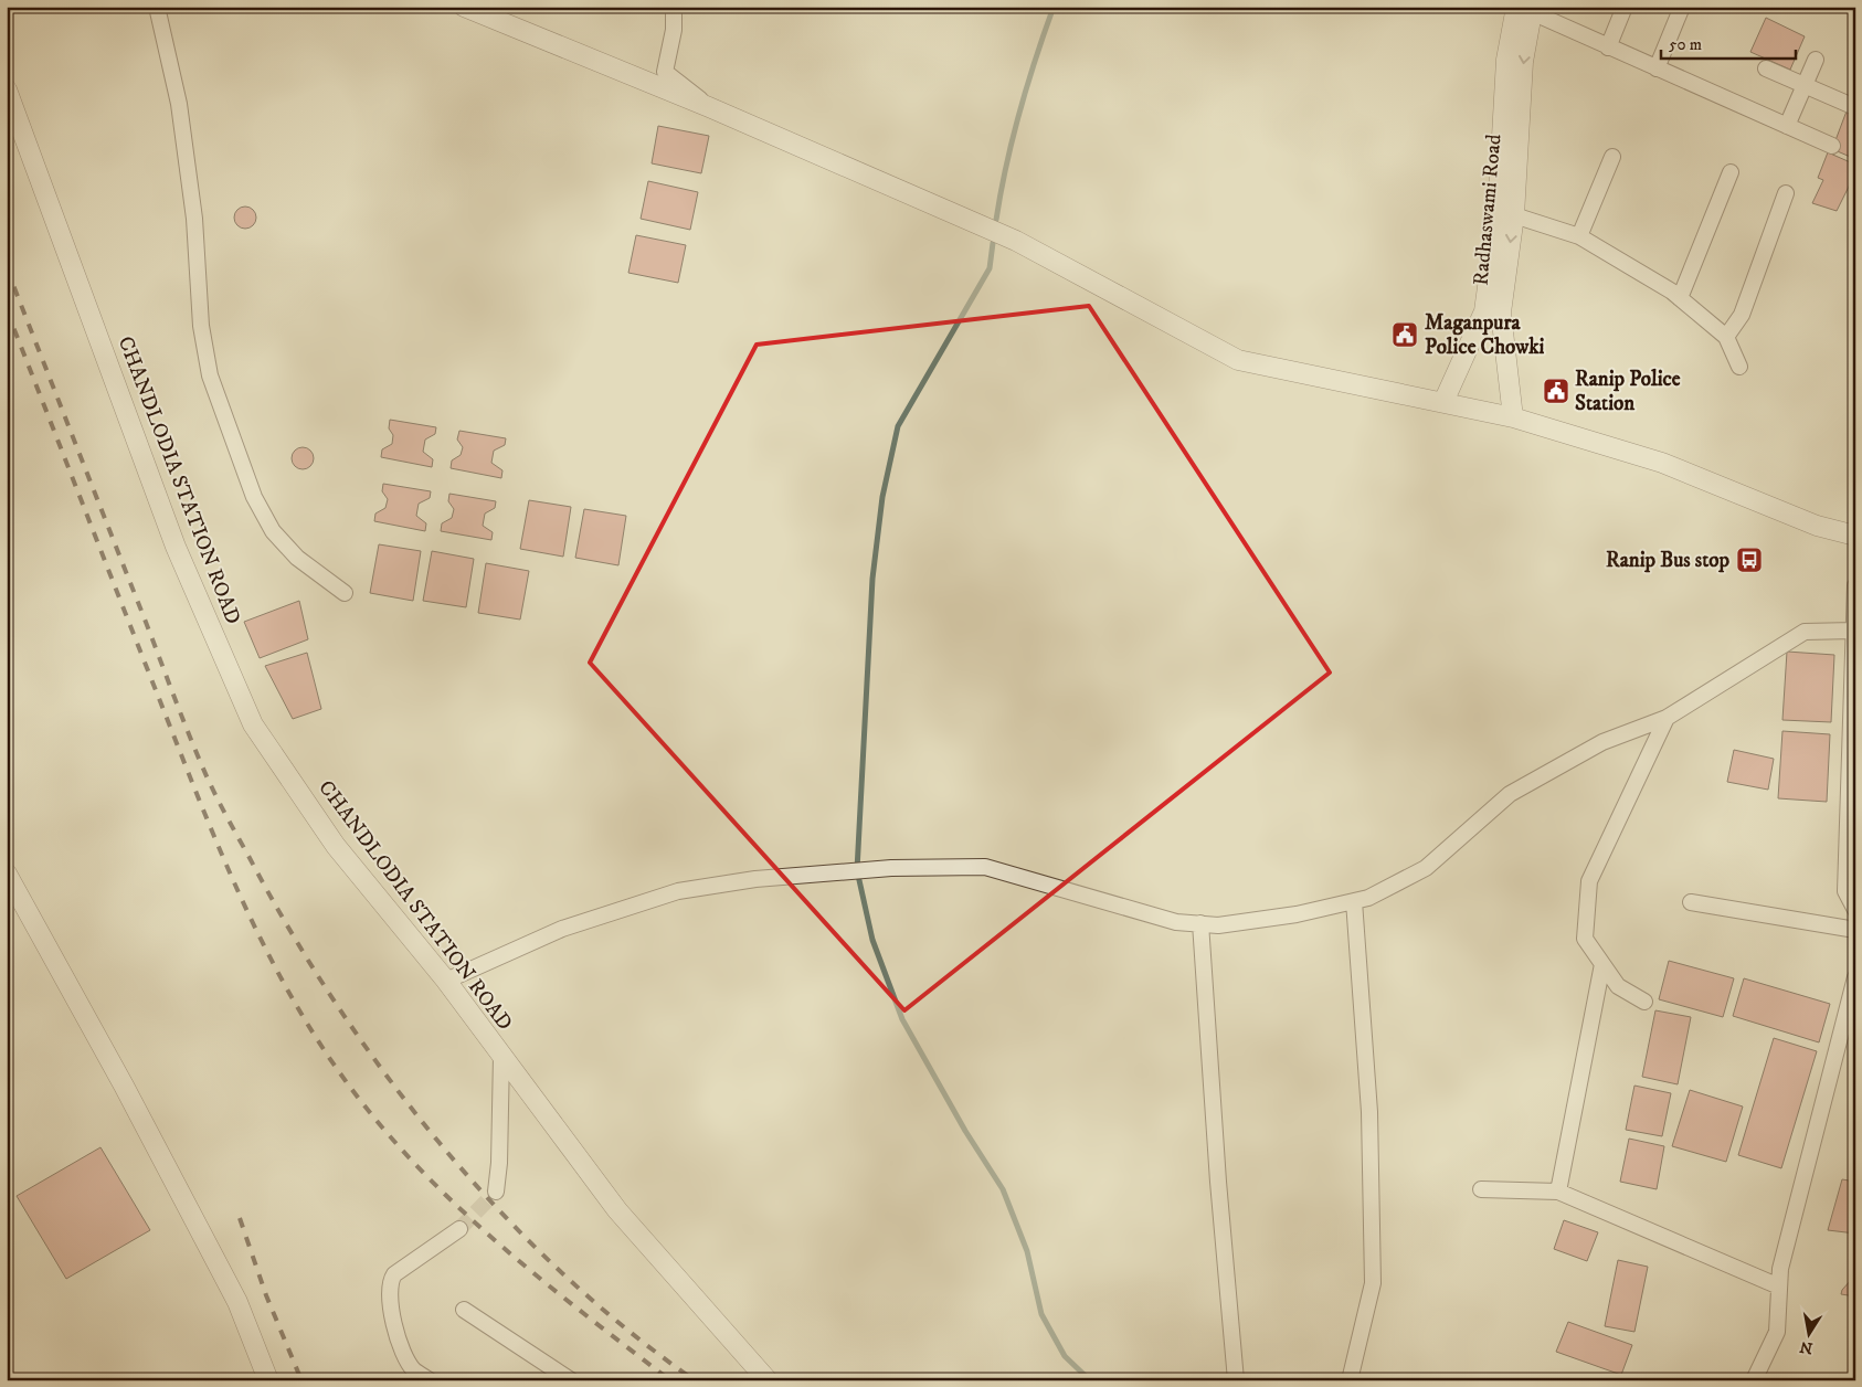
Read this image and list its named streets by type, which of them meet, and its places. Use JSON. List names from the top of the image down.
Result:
{
  "streets": {
    "street": ["Radhaswami Road", "CHANDLODIA STATION ROAD"]
  },
  "places": {
    "public building": ["Maganpura Police Chowki", "Ranip Police Station"],
    "bus stop": ["Ranip Bus stop"]
  },
  "scale_bar": "50 m",
  "north": "bottom"
}
